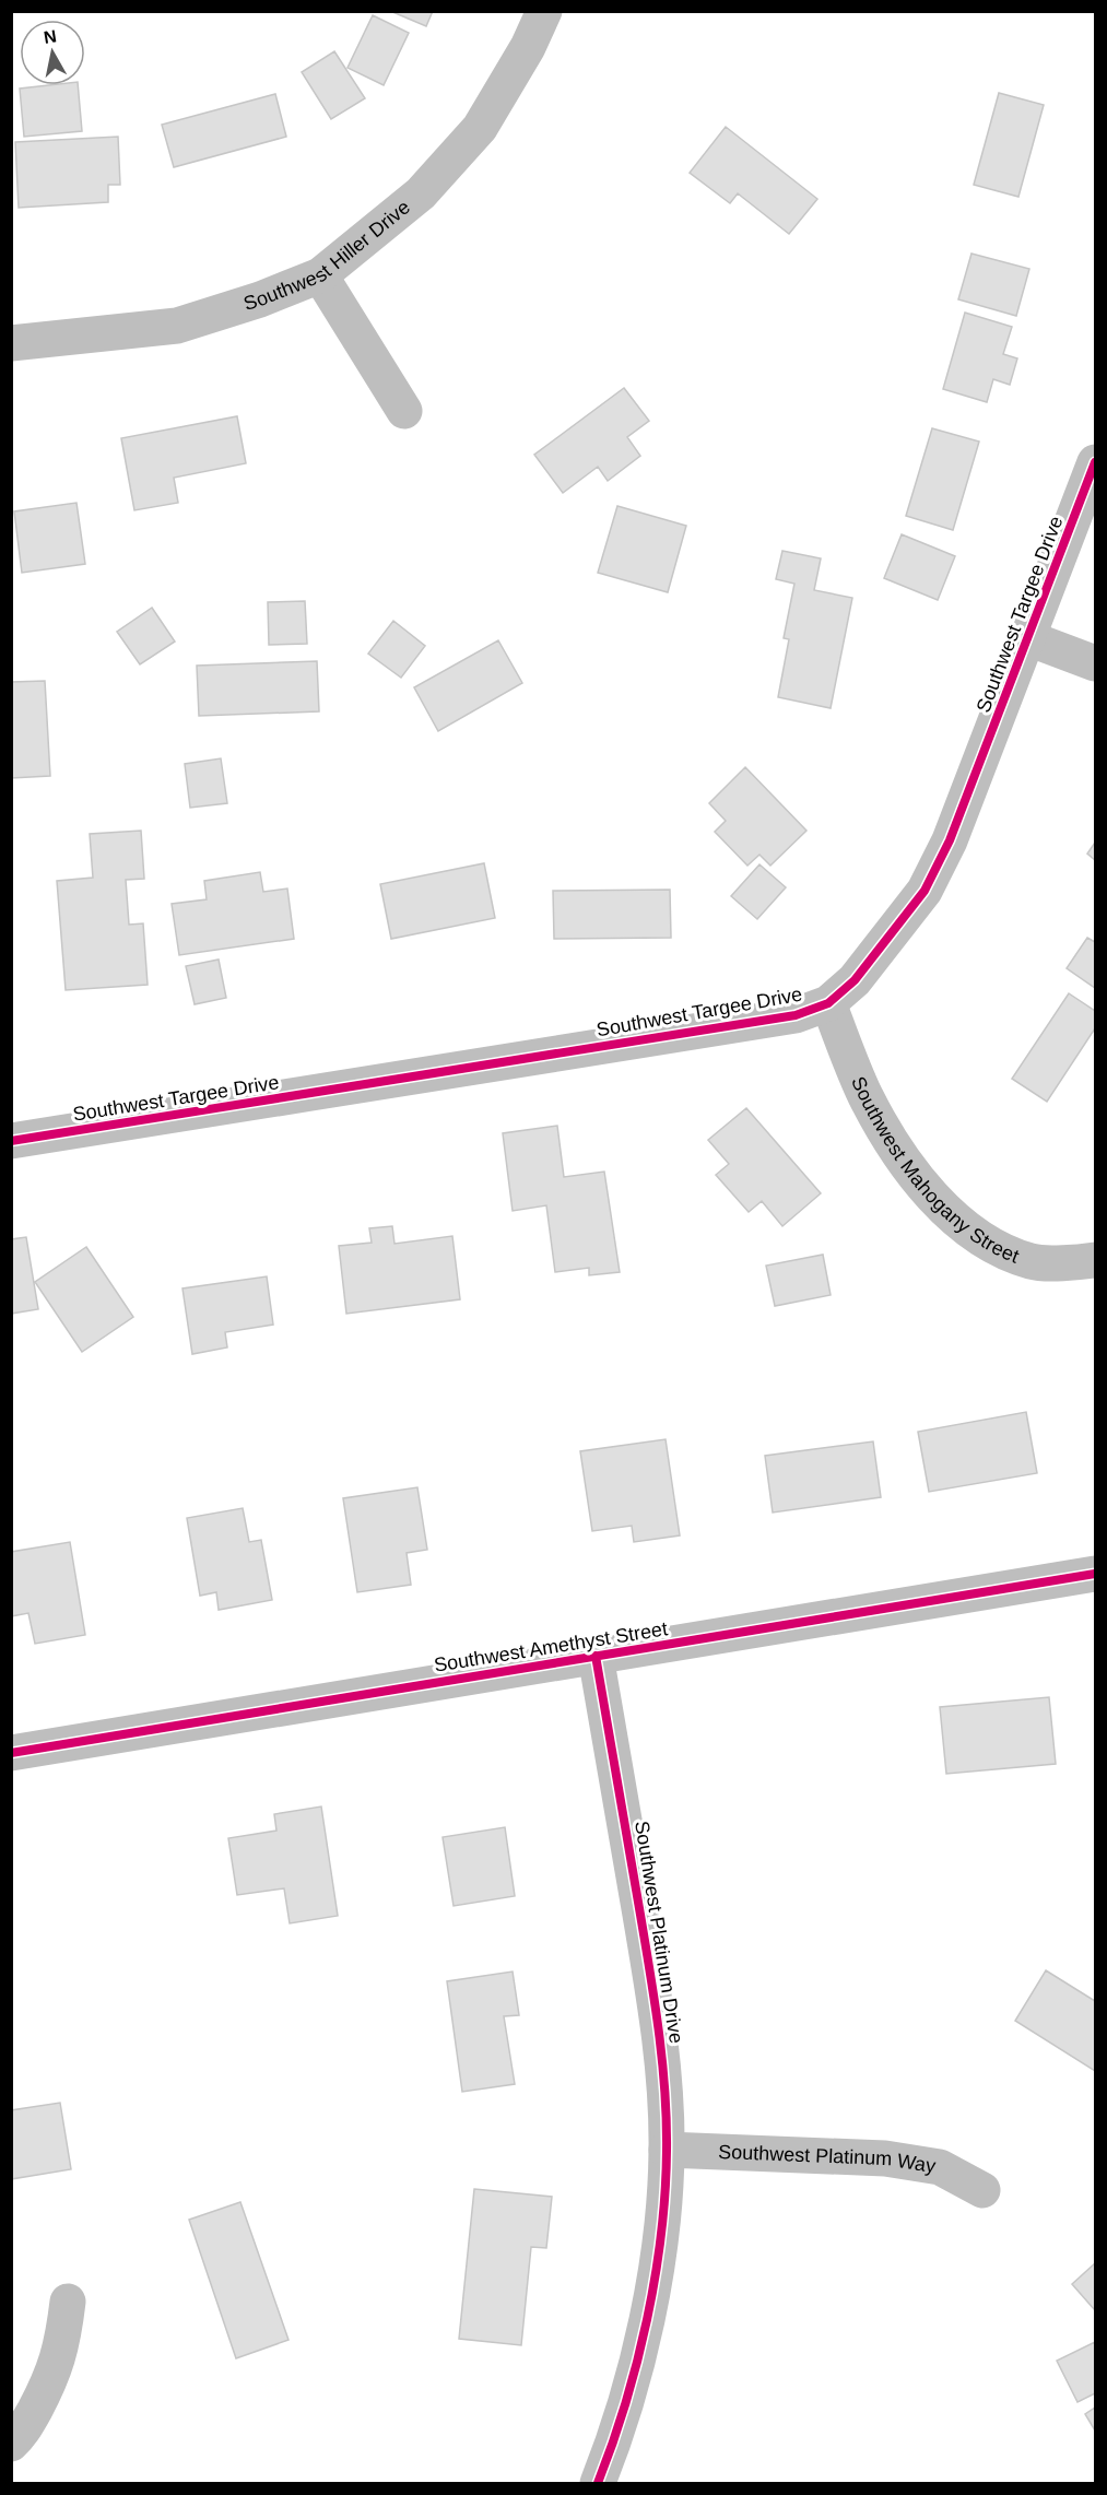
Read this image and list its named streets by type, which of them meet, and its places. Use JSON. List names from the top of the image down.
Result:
{
  "streets": {
    "street": [
      "Southwest Hiller Drive",
      "Southwest Targee Drive",
      "Southwest Mahogany Street",
      "Southwest Amethyst Street",
      "Southwest Platinum Drive",
      "Southwest Platinum Way"
    ]
  },
  "crossings": [
    ["Southwest Targee Drive", "Southwest Mahogany Street"],
    ["Southwest Amethyst Street", "Southwest Platinum Drive"],
    ["Southwest Platinum Drive", "Southwest Platinum Way"]
  ],
  "north": "top"
}
